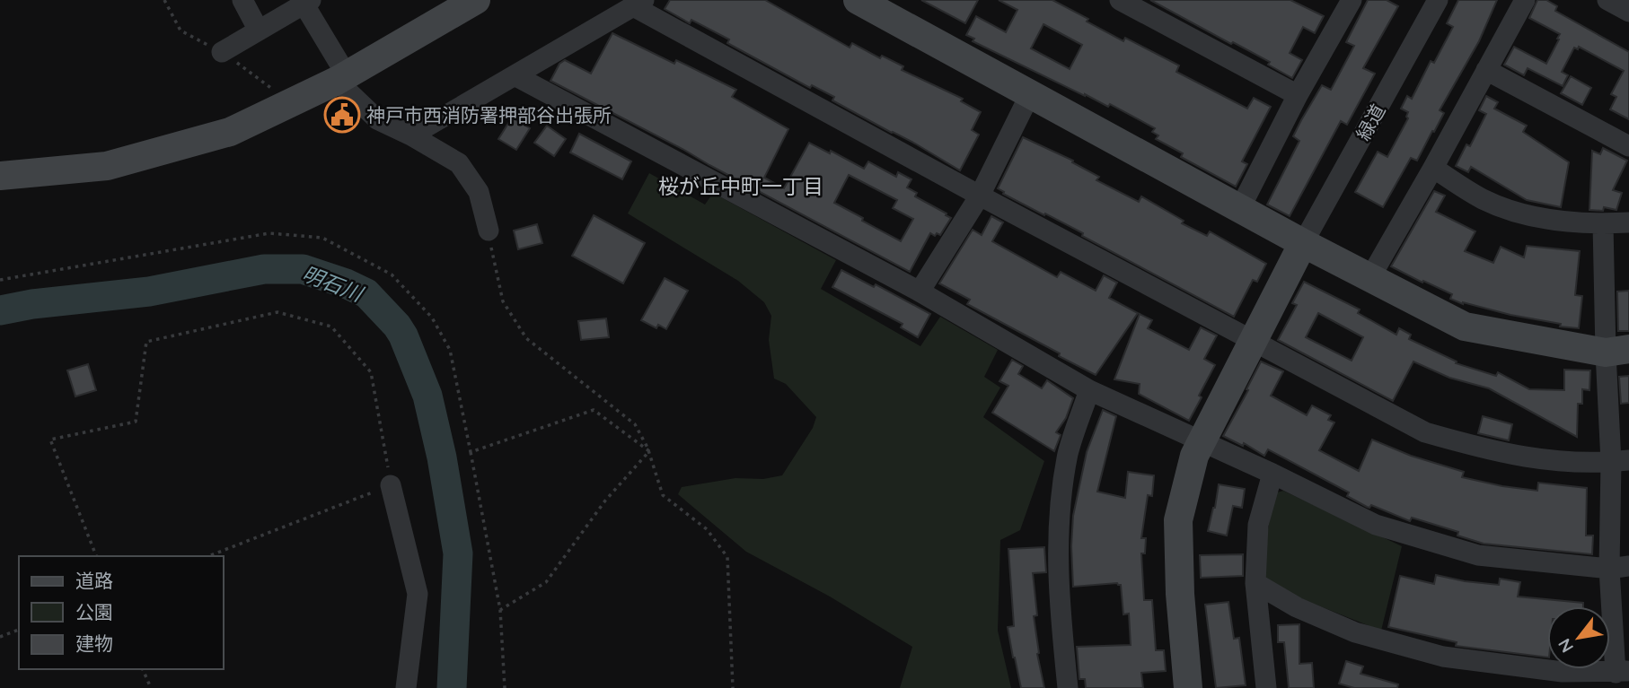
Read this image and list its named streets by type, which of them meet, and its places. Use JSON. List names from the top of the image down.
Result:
{
  "streets": {
    "street": ["緑道"]
  },
  "districts": ["桜が丘中町一丁目"],
  "water": ["明石川"],
  "places": {
    "public building": ["神戸市西消防署押部谷出張所"]
  },
  "legend": ["道路", "公園", "建物"],
  "north": "bottom left"
}
